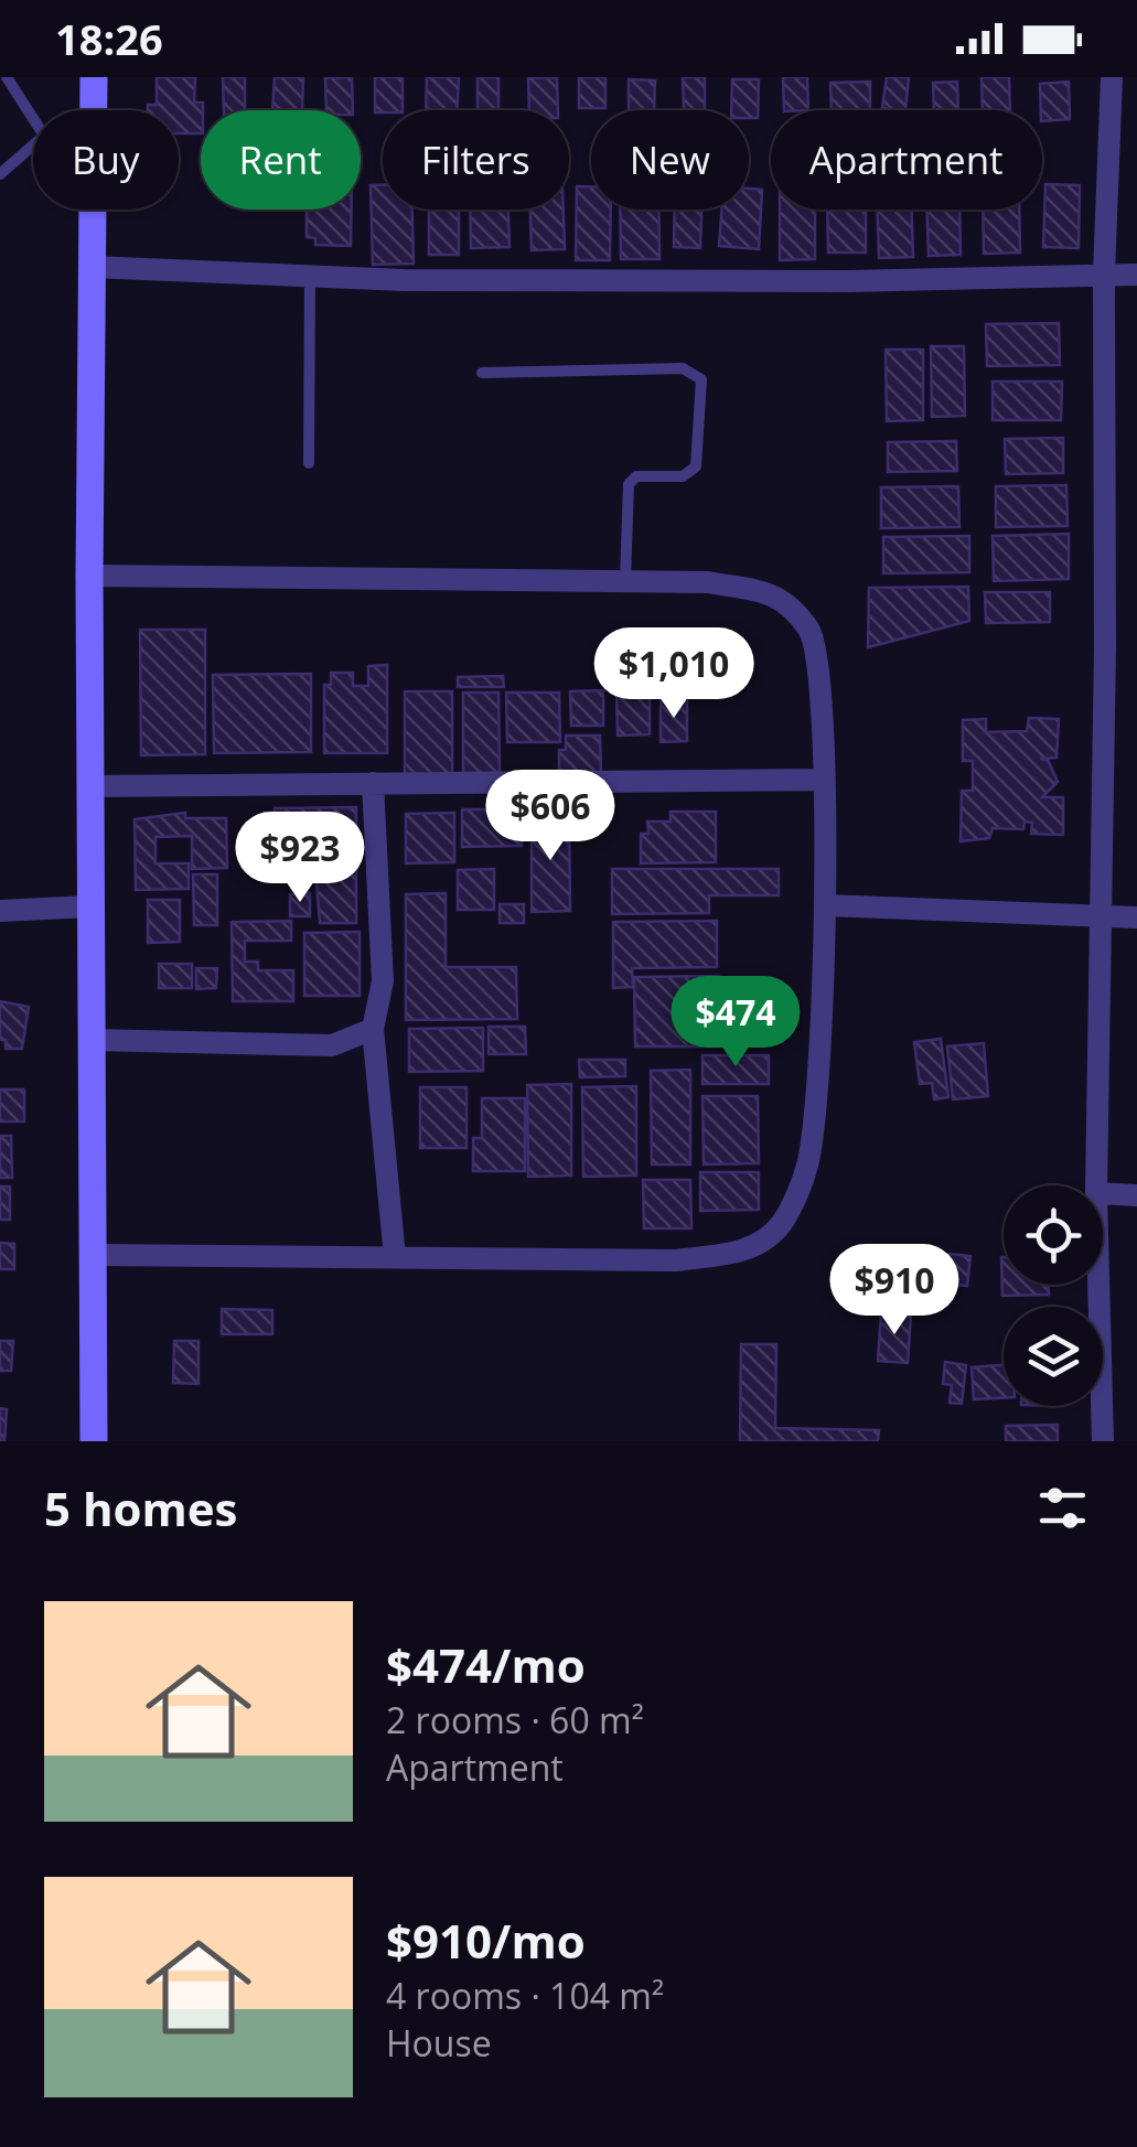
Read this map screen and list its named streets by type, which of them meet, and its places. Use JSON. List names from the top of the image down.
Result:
{
  "page": {
    "status": "18:26",
    "chip": [
      "Buy",
      "Rent",
      "Filters",
      "New",
      "Apartment"
    ],
    "price": [
      "$1,010",
      "$606",
      "$923",
      "$474",
      "$910"
    ],
    "heading": "5 homes",
    "list": [
      {
        "name": "$474/mo",
        "note": "2 rooms · 60 m² · Apartment"
      },
      {
        "name": "$910/mo",
        "note": "4 rooms · 104 m² · House"
      }
    ]
  }
}
